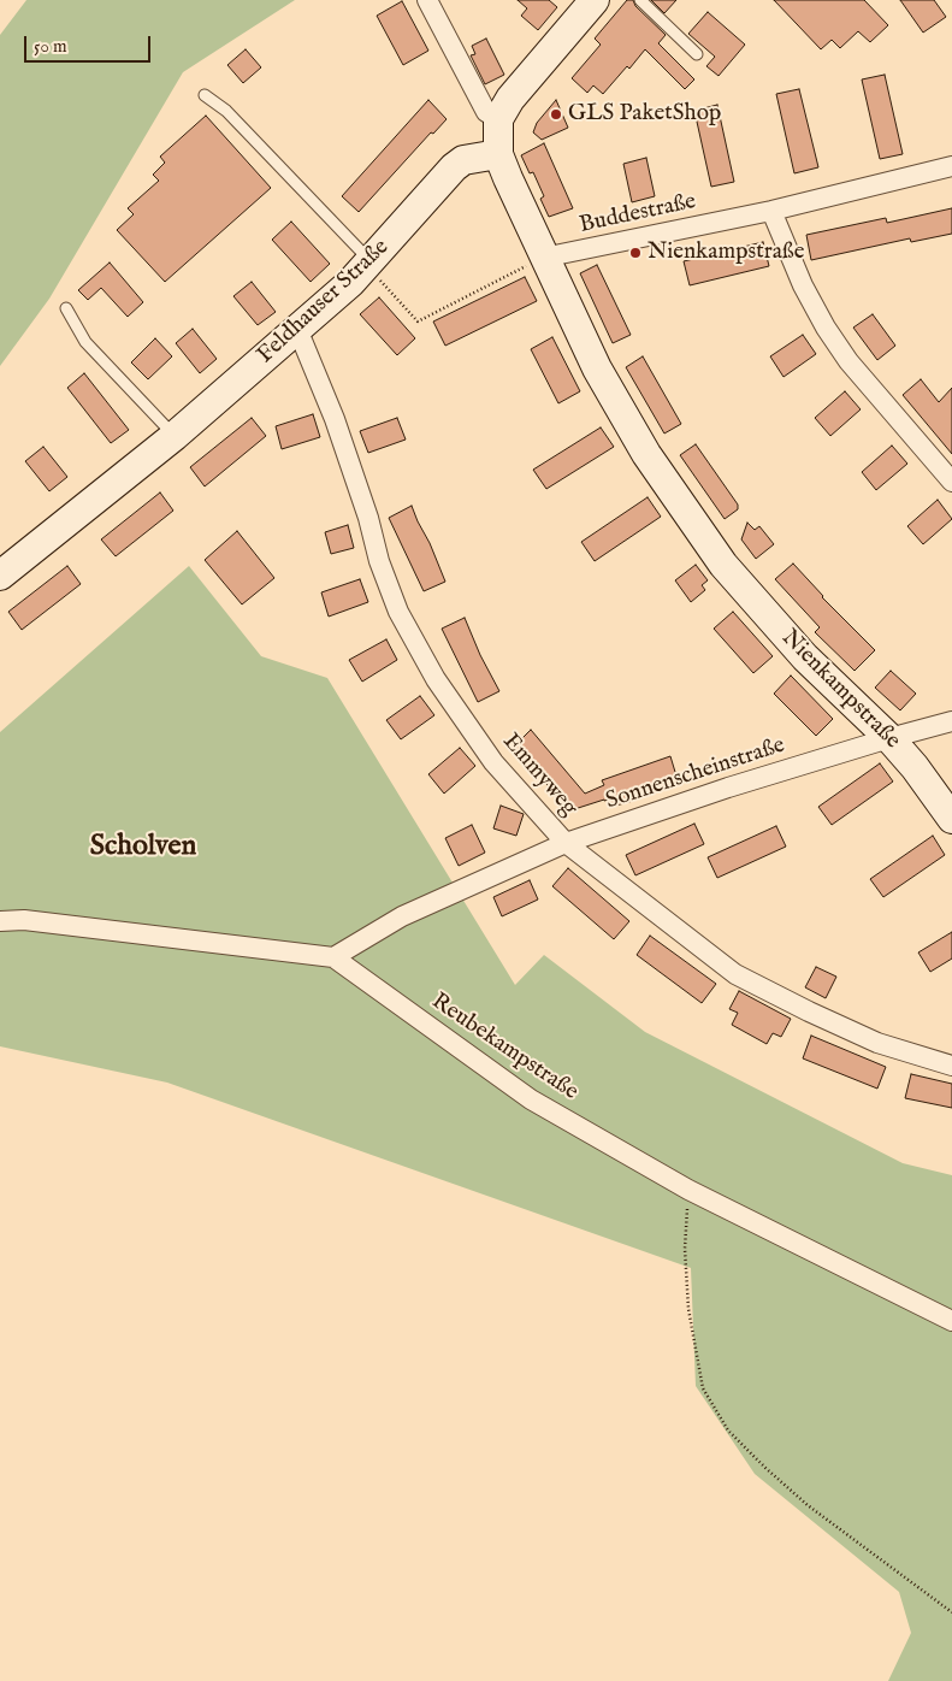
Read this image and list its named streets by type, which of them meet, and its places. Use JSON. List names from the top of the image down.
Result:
{
  "streets": {
    "street": [
      "Buddestraße",
      "Feldhauser Straße",
      "Nienkampstraße",
      "Sonnenscheinstraße",
      "Emmyweg",
      "Reubekampstraße"
    ]
  },
  "crossings": [
    ["Buddestraße", "Nienkampstraße"],
    ["Feldhauser Straße", "Nienkampstraße"],
    ["Feldhauser Straße", "Emmyweg"],
    ["Nienkampstraße", "Sonnenscheinstraße"],
    ["Sonnenscheinstraße", "Emmyweg"],
    ["Sonnenscheinstraße", "Reubekampstraße"]
  ],
  "districts": ["Scholven"],
  "places": ["GLS PaketShop", "Nienkampstraße"],
  "scale_bar": "50 m"
}
